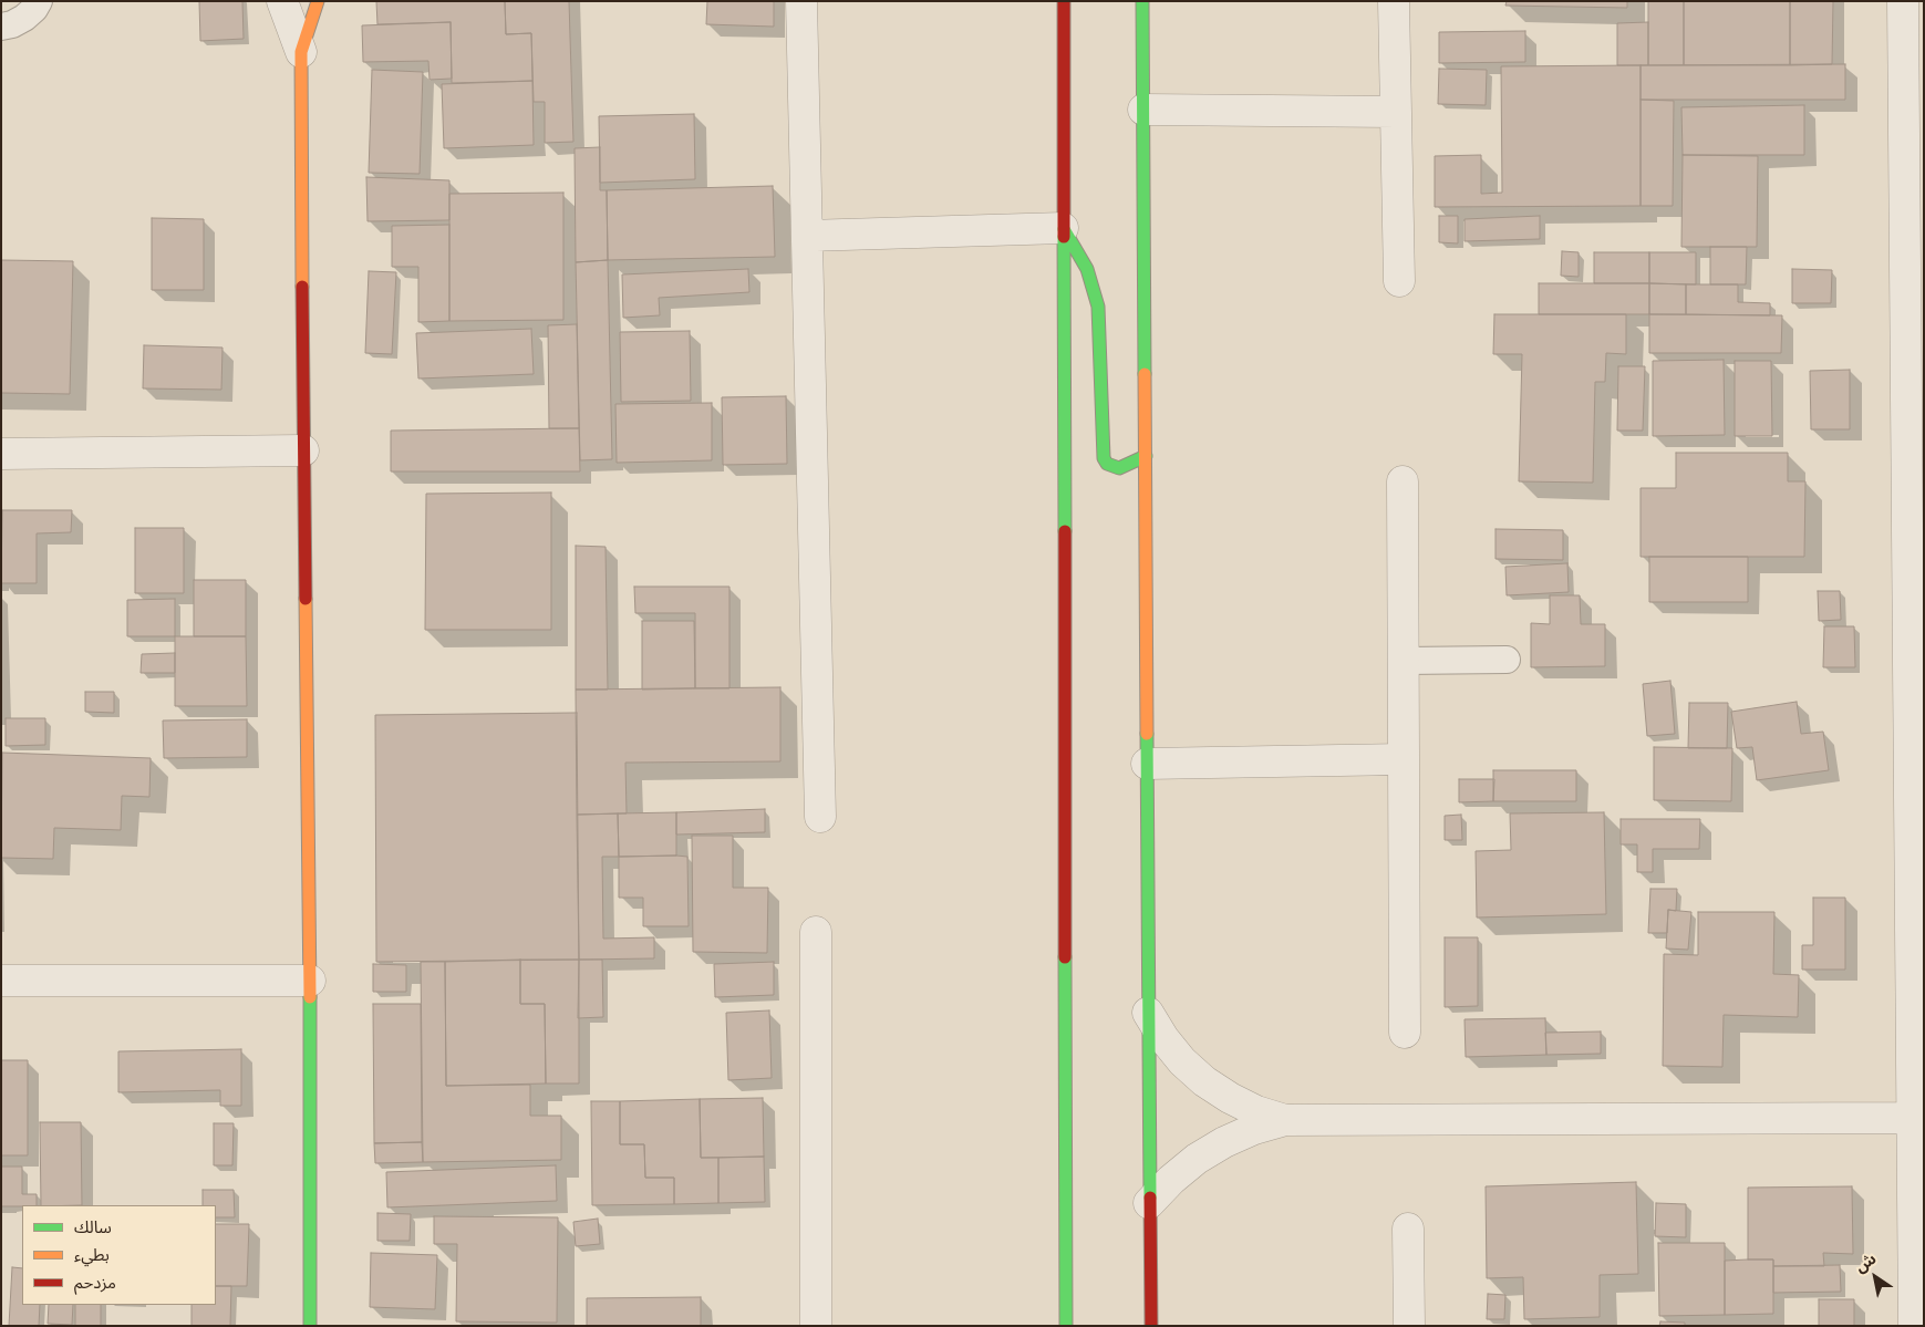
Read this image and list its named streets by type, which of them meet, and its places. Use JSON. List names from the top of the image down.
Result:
{
  "legend": ["سالك", "بطيء", "مزدحم"],
  "north": "top left"
}
